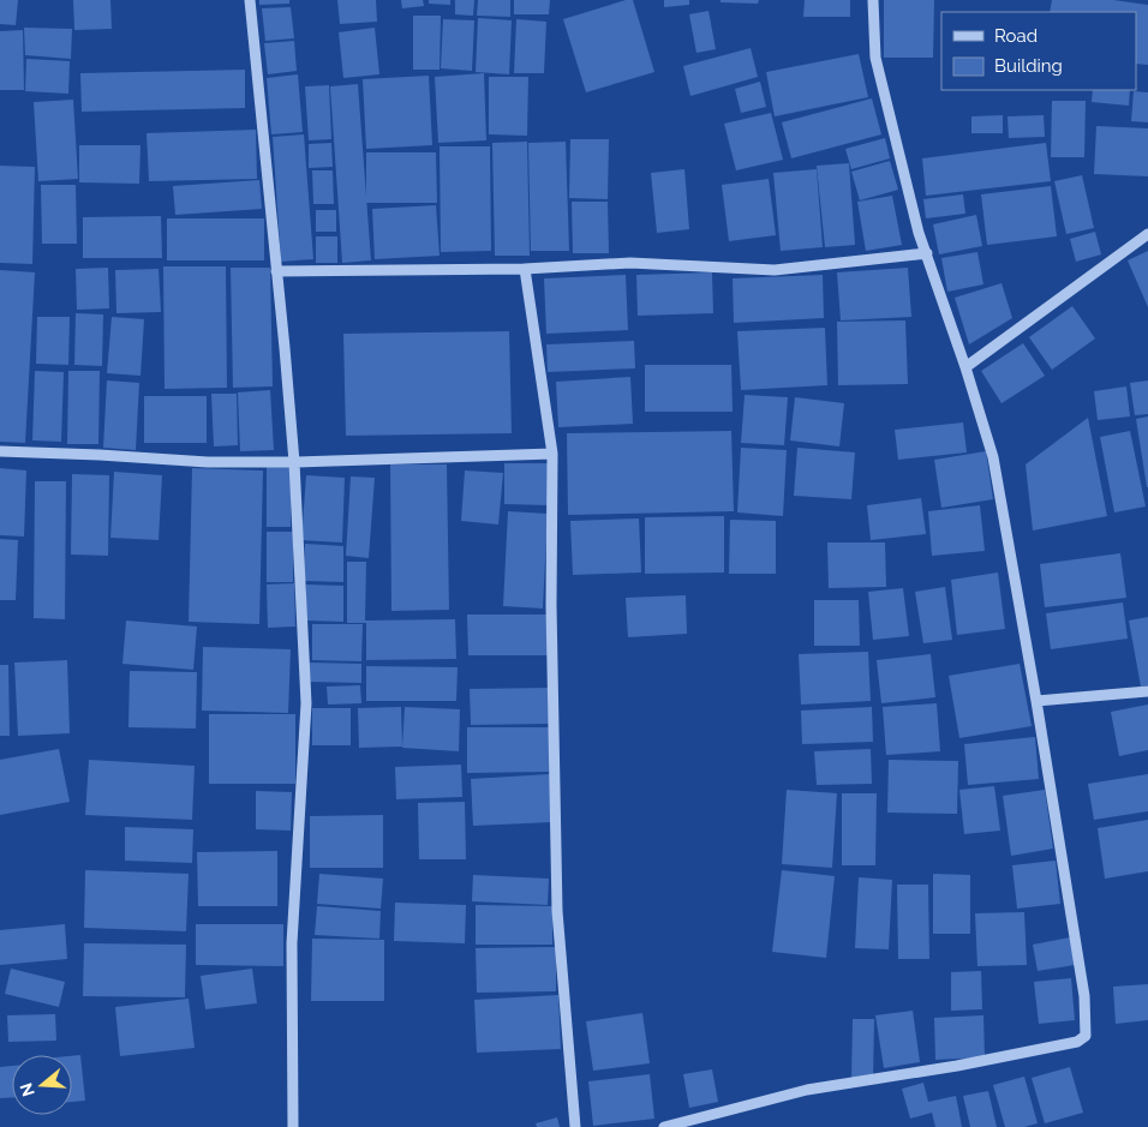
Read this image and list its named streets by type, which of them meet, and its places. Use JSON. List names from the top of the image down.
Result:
{
  "legend": ["Road", "Building"],
  "north": "left"
}
